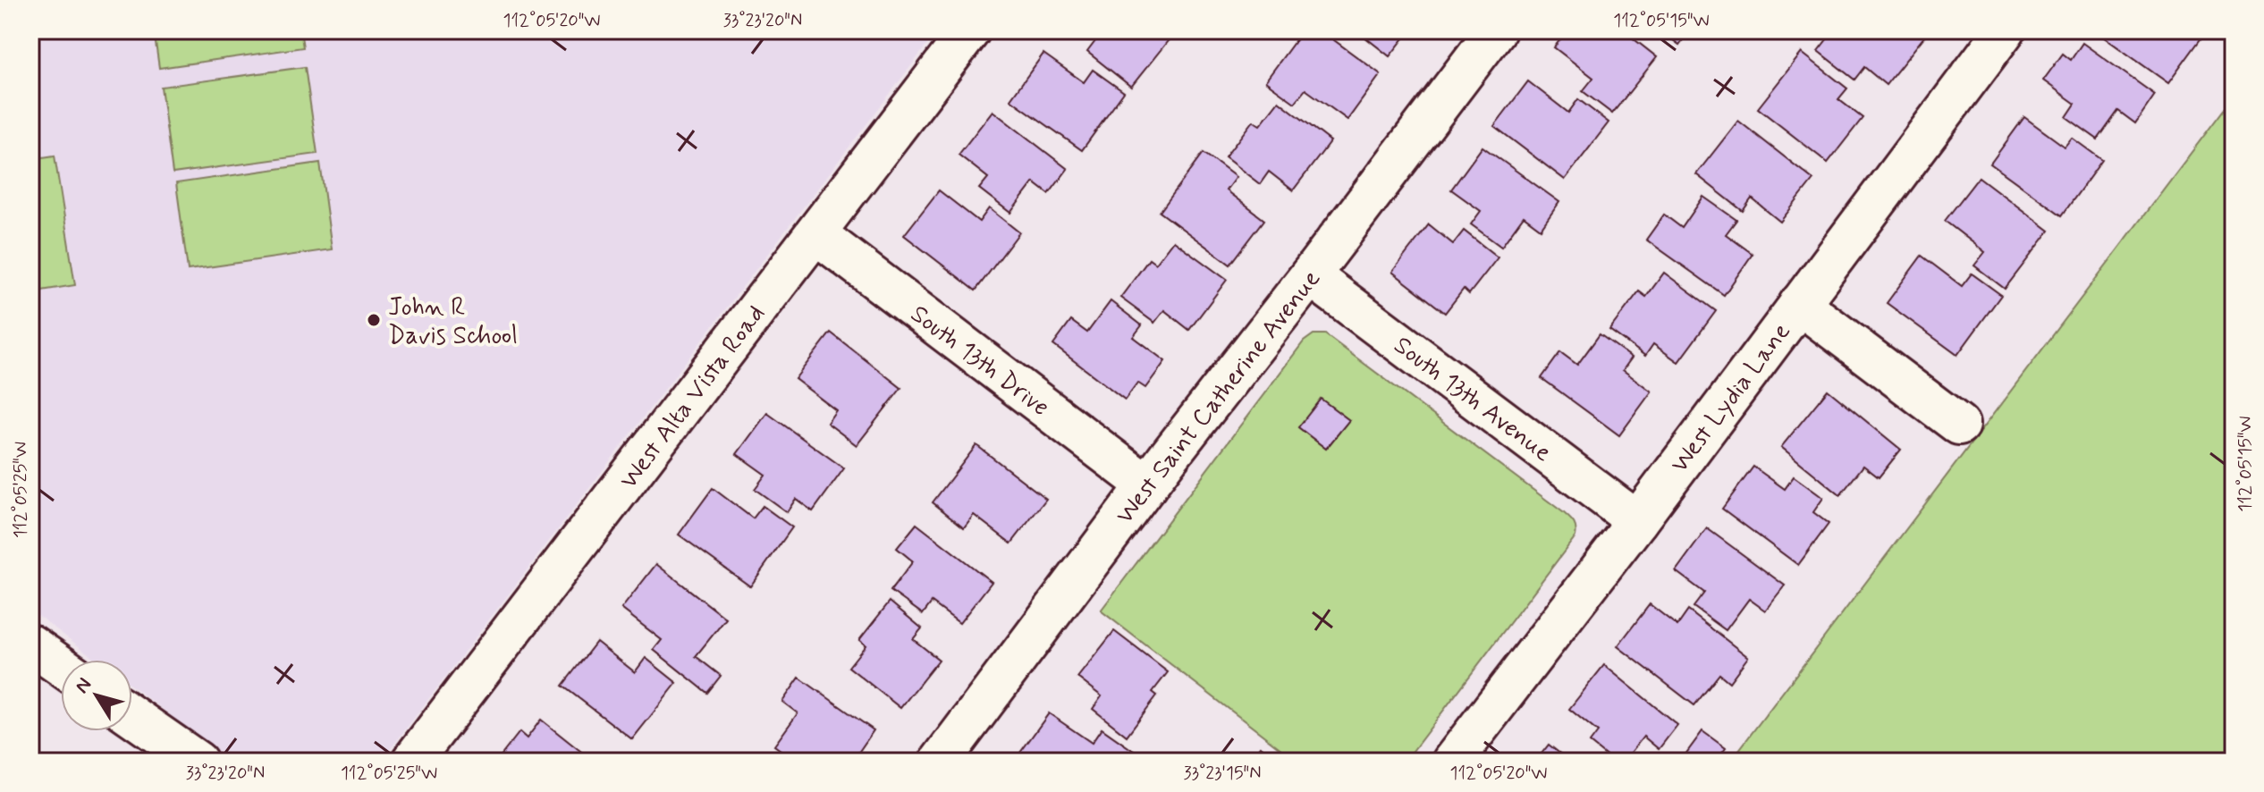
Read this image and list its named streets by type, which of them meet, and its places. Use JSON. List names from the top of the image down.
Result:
{
  "streets": {
    "street": [
      "South 13th Drive",
      "West Alta Vista Road",
      "West Saint Catherine Avenue",
      "West Lydia Lane",
      "South 13th Avenue"
    ]
  },
  "crossings": [
    ["South 13th Drive", "West Alta Vista Road"],
    ["South 13th Drive", "West Saint Catherine Avenue"],
    ["West Saint Catherine Avenue", "South 13th Avenue"],
    ["West Lydia Lane", "South 13th Avenue"]
  ],
  "places": ["John R Davis School"],
  "north": "top left",
  "coordinates": [
    "112°05'20\"W",
    "33°23'20\"N",
    "112°05'15\"W",
    "112°05'25\"W",
    "33°23'15\"N"
  ]
}
